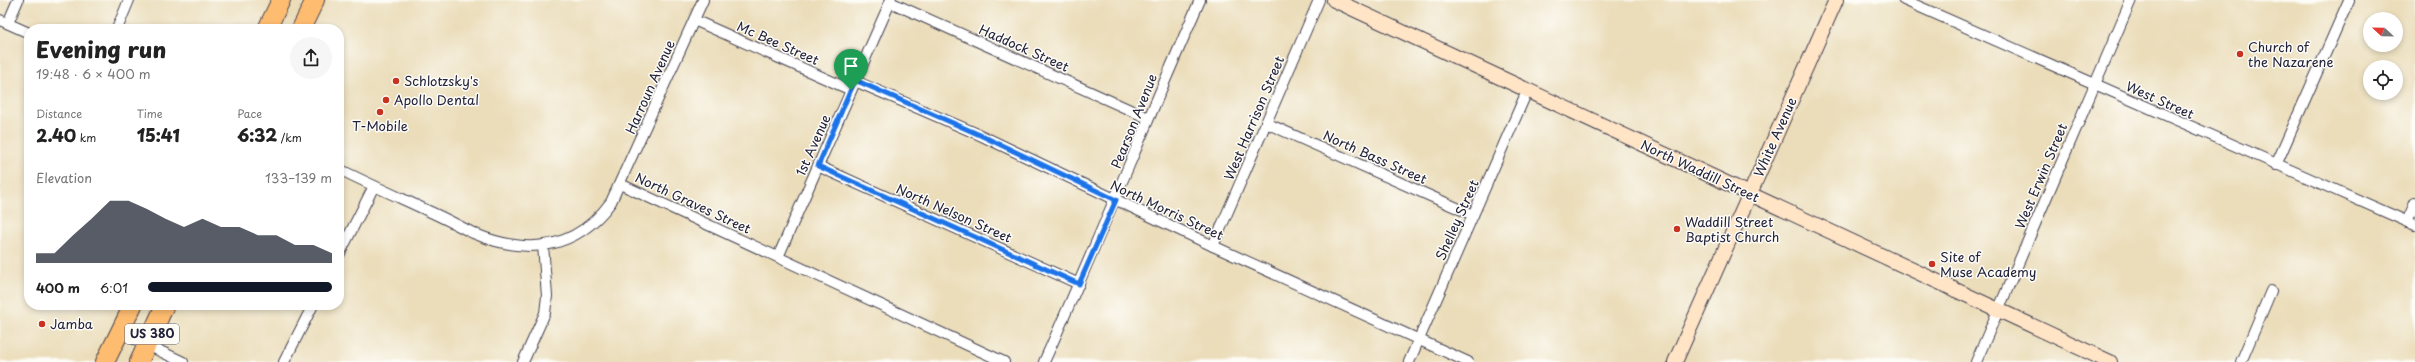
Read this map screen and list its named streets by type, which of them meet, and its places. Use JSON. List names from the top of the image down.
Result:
{
  "streets": {
    "highway": ["US 380"],
    "street": [
      "Mc Bee Street",
      "Haddock Street",
      "Harroun Avenue",
      "West Street",
      "West Harrison Street",
      "Pearson Avenue",
      "White Avenue",
      "1st Avenue",
      "North Bass Street",
      "North Waddill Street",
      "West Erwin Street",
      "North Graves Street",
      "North Morris Street",
      "North Nelson Street",
      "Shelley Street"
    ]
  },
  "crossings": [
    ["Mc Bee Street", "Harroun Avenue"],
    ["Mc Bee Street", "1st Avenue"],
    ["Mc Bee Street", "North Morris Street"],
    ["Haddock Street", "Pearson Avenue"],
    ["Haddock Street", "1st Avenue"],
    ["Harroun Avenue", "North Graves Street"],
    ["West Street", "West Erwin Street"],
    ["West Harrison Street", "North Bass Street"],
    ["West Harrison Street", "North Morris Street"],
    ["Pearson Avenue", "North Morris Street"],
    ["Pearson Avenue", "North Nelson Street"],
    ["White Avenue", "North Waddill Street"],
    ["1st Avenue", "North Graves Street"],
    ["1st Avenue", "North Morris Street"],
    ["1st Avenue", "North Nelson Street"],
    ["North Bass Street", "Shelley Street"],
    ["North Waddill Street", "West Erwin Street"],
    ["North Waddill Street", "Shelley Street"],
    ["North Morris Street", "Shelley Street"]
  ],
  "places": [
    "Church of the Nazarene",
    "Schlotzsky's",
    "Apollo Dental",
    "T-Mobile",
    "Waddill Street Baptist Church",
    "Site of Muse Academy",
    "Jamba"
  ],
  "north": "left",
  "page": {
    "heading": ["Evening run", "19:48 · 6 × 400 m"],
    "stats": [
      ["Distance", "2.40 km"],
      ["Time", "15:41"],
      ["Pace", "6:32 /km"]
    ],
    "chart": ["Elevation", "133–139 m"],
    "list": [
      {
        "name": "400 m",
        "note": "6:01"
      }
    ]
  }
}
